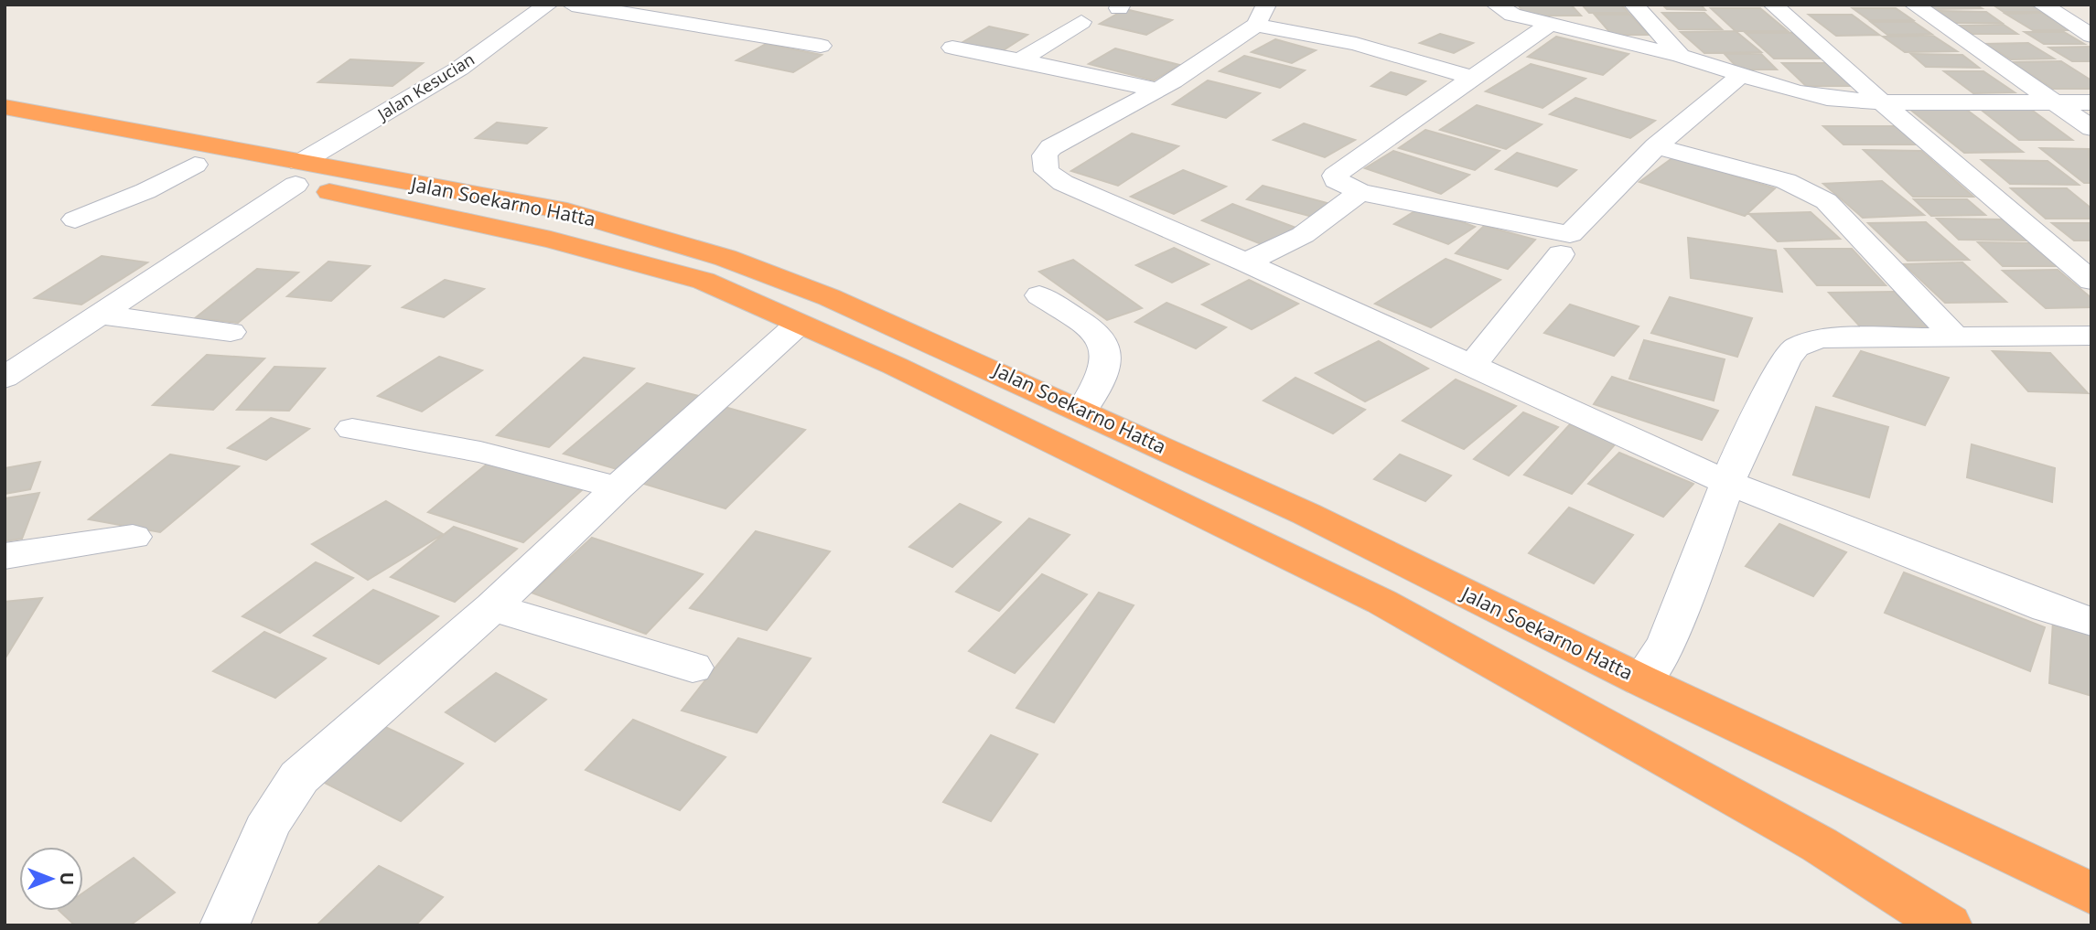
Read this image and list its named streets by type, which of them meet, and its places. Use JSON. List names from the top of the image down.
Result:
{
  "streets": {
    "highway": ["Jalan Soekarno Hatta"],
    "street": ["Jalan Kesucian"]
  },
  "crossings": [
    ["Jalan Kesucian", "Jalan Soekarno Hatta"]
  ],
  "north": "right"
}
